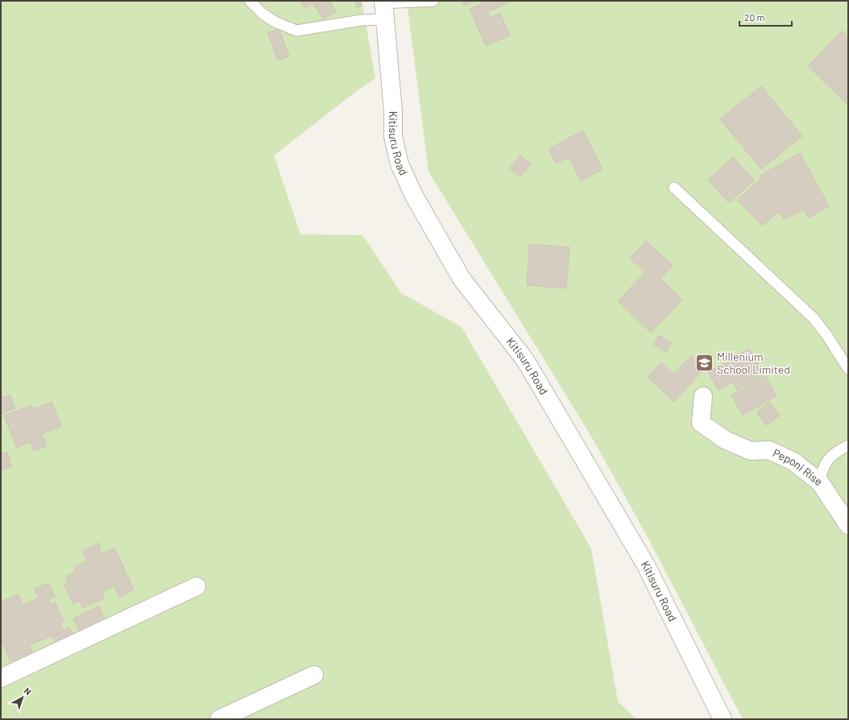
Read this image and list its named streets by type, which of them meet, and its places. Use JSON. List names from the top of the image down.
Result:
{
  "streets": {
    "street": ["Kitisuru Road", "Peponi Rise"]
  },
  "places": {
    "school or university": ["Millenium School Limited"]
  },
  "scale_bar": "20 m",
  "north": "top right"
}
